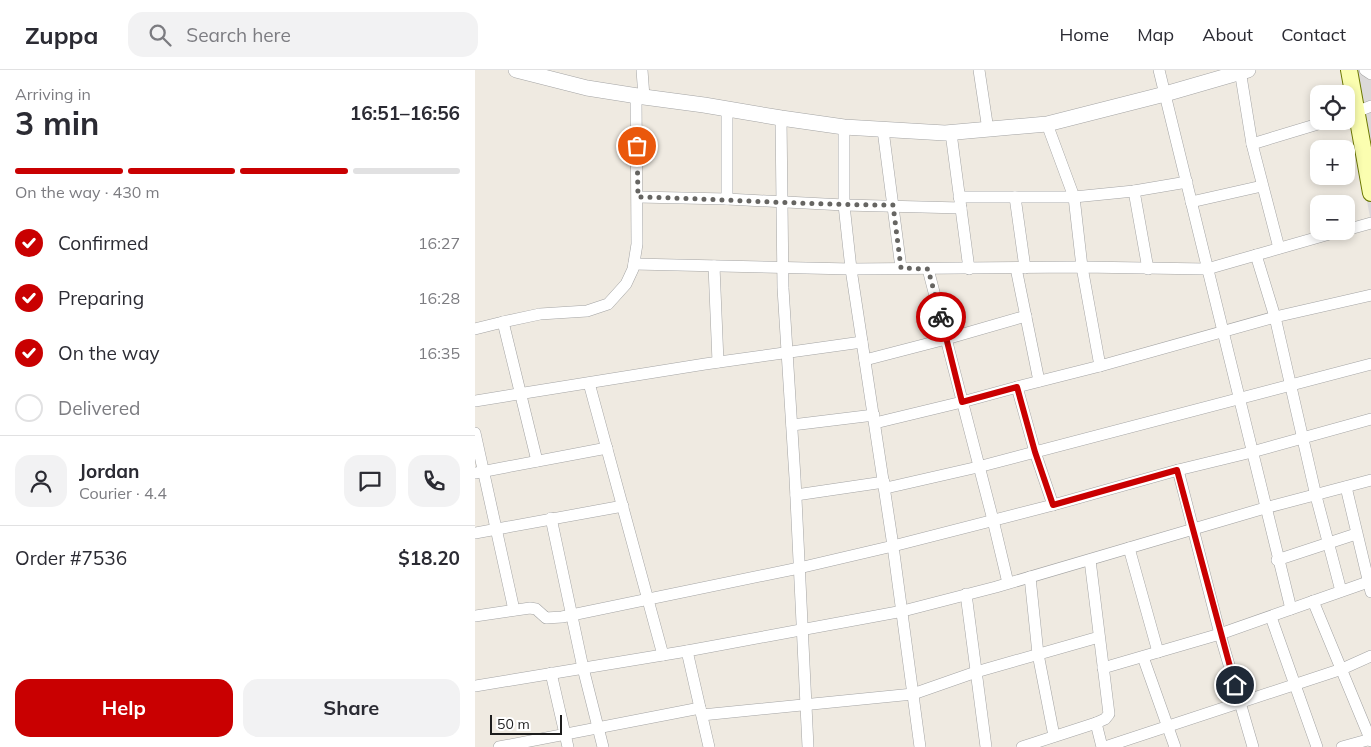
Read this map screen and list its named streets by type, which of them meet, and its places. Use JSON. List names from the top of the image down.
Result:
{
  "scale_bar": "50 m",
  "page": {
    "header": "Zuppa",
    "search": "Search here",
    "nav": [
      "Home",
      "Map",
      "About",
      "Contact"
    ],
    "heading": ["3 min", "Arriving in", "16:51–16:56"],
    "panel": [
      "Jordan",
      "Courier · 4.4",
      "Order #7536",
      "$18.20"
    ],
    "map_buttons": ["+", "−"],
    "bar": "On the way · 430 m",
    "list": [
      ["Confirmed", "16:27"],
      ["Preparing", "16:28"],
      ["On the way", "16:35"],
      "Delivered"
    ],
    "buttons": ["Help", "Share"],
    "scale": "50 m"
  }
}
